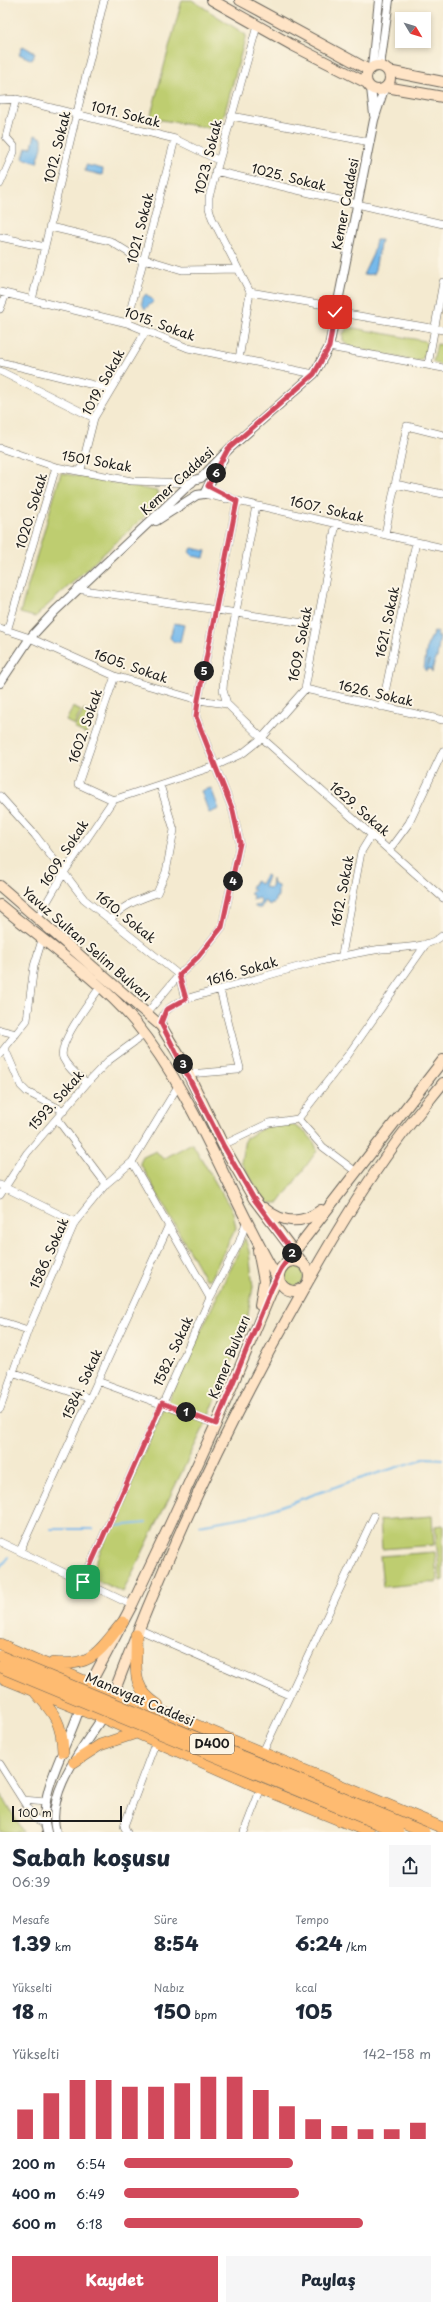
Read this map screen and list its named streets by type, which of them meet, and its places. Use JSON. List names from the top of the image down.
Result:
{
  "streets": {
    "highway": ["Manavgat Caddesi", "D400"],
    "main road": ["Yavuz Sultan Selim Bulvarı", "Kemer Bulvarı"],
    "street": [
      "1011. Sokak",
      "1012. Sokak",
      "1023. Sokak",
      "1025. Sokak",
      "Kemer Caddesi",
      "1021. Sokak",
      "1015. Sokak",
      "1019. Sokak",
      "1501 Sokak",
      "1607. Sokak",
      "1020. Sokak",
      "1621. Sokak",
      "1609. Sokak",
      "1605. Sokak",
      "1626. Sokak",
      "1602. Sokak",
      "1629. Sokak",
      "1612. Sokak",
      "1610. Sokak",
      "1616. Sokak",
      "1593. Sokak",
      "1586. Sokak",
      "1582. Sokak",
      "1584. Sokak"
    ]
  },
  "crossings": [
    ["1011. Sokak", "1012. Sokak"],
    ["1011. Sokak", "1023. Sokak"],
    ["1011. Sokak", "1021. Sokak"],
    ["1012. Sokak", "1015. Sokak"],
    ["1023. Sokak", "1025. Sokak"],
    ["1025. Sokak", "Kemer Caddesi"],
    ["Kemer Caddesi", "1015. Sokak"],
    ["Kemer Caddesi", "1501 Sokak"],
    ["Kemer Caddesi", "1607. Sokak"],
    ["Kemer Caddesi", "1605. Sokak"],
    ["1021. Sokak", "1015. Sokak"],
    ["1015. Sokak", "1019. Sokak"],
    ["1019. Sokak", "1501 Sokak"],
    ["1501 Sokak", "1607. Sokak"],
    ["1501 Sokak", "1020. Sokak"],
    ["1607. Sokak", "1621. Sokak"],
    ["1607. Sokak", "1609. Sokak"],
    ["1020. Sokak", "1605. Sokak"],
    ["1621. Sokak", "1626. Sokak"],
    ["1609. Sokak", "1626. Sokak"],
    ["1609. Sokak", "1602. Sokak"],
    ["1609. Sokak", "1629. Sokak"],
    ["1609. Sokak", "1610. Sokak"],
    ["1609. Sokak", "Yavuz Sultan Selim Bulvarı"],
    ["1605. Sokak", "1602. Sokak"],
    ["1605. Sokak", "1629. Sokak"],
    ["1629. Sokak", "1612. Sokak"],
    ["1612. Sokak", "1616. Sokak"],
    ["Yavuz Sultan Selim Bulvarı", "1616. Sokak"],
    ["Yavuz Sultan Selim Bulvarı", "1593. Sokak"],
    ["Yavuz Sultan Selim Bulvarı", "1586. Sokak"],
    ["Yavuz Sultan Selim Bulvarı", "1582. Sokak"],
    ["Yavuz Sultan Selim Bulvarı", "Kemer Bulvarı"]
  ],
  "scale_bar": "100 m",
  "north": "bottom right",
  "page": {
    "pins": [
      "6",
      "5",
      "4",
      "3",
      "2",
      "1"
    ],
    "scale": "100 m",
    "heading": ["Sabah koşusu", "06:39"],
    "stats": [
      ["Mesafe", "1.39 km"],
      ["Süre", "8:54"],
      ["Tempo", "6:24 /km"],
      ["Yükselti", "18 m"],
      ["Nabız", "150 bpm"],
      ["kcal", "105"]
    ],
    "chart": ["Yükselti", "142–158 m"],
    "list": [
      {
        "name": "200 m",
        "note": "6:54"
      },
      {
        "name": "400 m",
        "note": "6:49"
      },
      {
        "name": "600 m",
        "note": "6:18"
      }
    ],
    "buttons": ["Kaydet", "Paylaş"]
  }
}
